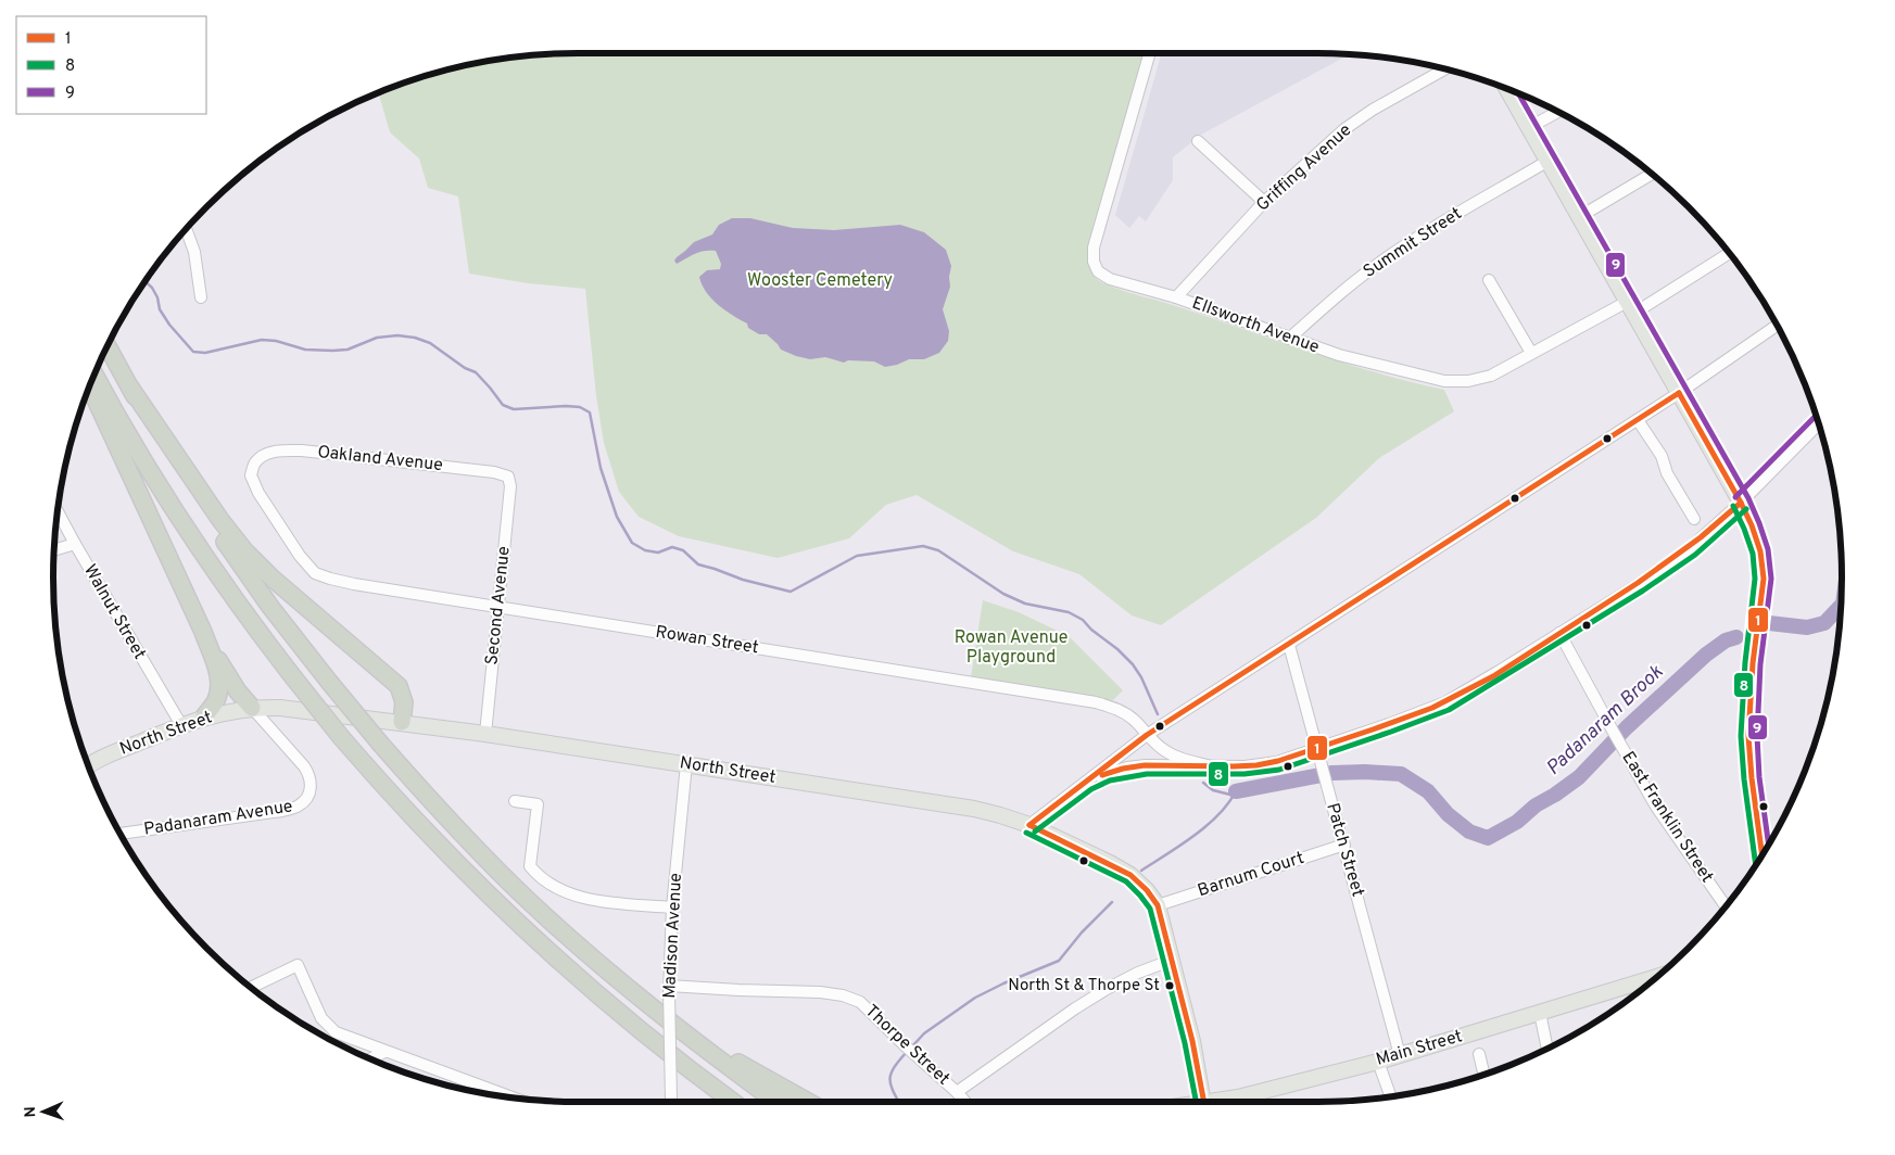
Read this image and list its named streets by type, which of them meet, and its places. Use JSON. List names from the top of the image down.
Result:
{
  "streets": {
    "main road": ["North Street", "Main Street"],
    "street": [
      "Griffing Avenue",
      "Summit Street",
      "Ellsworth Avenue",
      "Oakland Avenue",
      "Second Avenue",
      "Walnut Street",
      "Rowan Street",
      "East Franklin Street",
      "Padanaram Avenue",
      "Patch Street",
      "Barnum Court",
      "Madison Avenue",
      "Thorpe Street"
    ]
  },
  "crossings": [
    ["Griffing Avenue", "Ellsworth Avenue"],
    ["Summit Street", "Ellsworth Avenue"],
    ["Oakland Avenue", "Second Avenue"],
    ["Oakland Avenue", "Rowan Street"],
    ["Second Avenue", "Rowan Street"],
    ["Second Avenue", "North Street"],
    ["Walnut Street", "North Street"],
    ["Rowan Street", "East Franklin Street"],
    ["Rowan Street", "Patch Street"],
    ["North Street", "Padanaram Avenue"],
    ["North Street", "Barnum Court"],
    ["North Street", "Madison Avenue"],
    ["North Street", "Thorpe Street"],
    ["Patch Street", "Barnum Court"],
    ["Patch Street", "Main Street"],
    ["Madison Avenue", "Thorpe Street"]
  ],
  "water": ["Padanaram Brook"],
  "parks": ["Wooster Cemetery", "Rowan Avenue Playground"],
  "places": ["North St & Thorpe St"],
  "lines": ["transit line 9", "transit line 1", "transit line 8"],
  "legend": ["1", "8", "9"],
  "north": "left"
}
